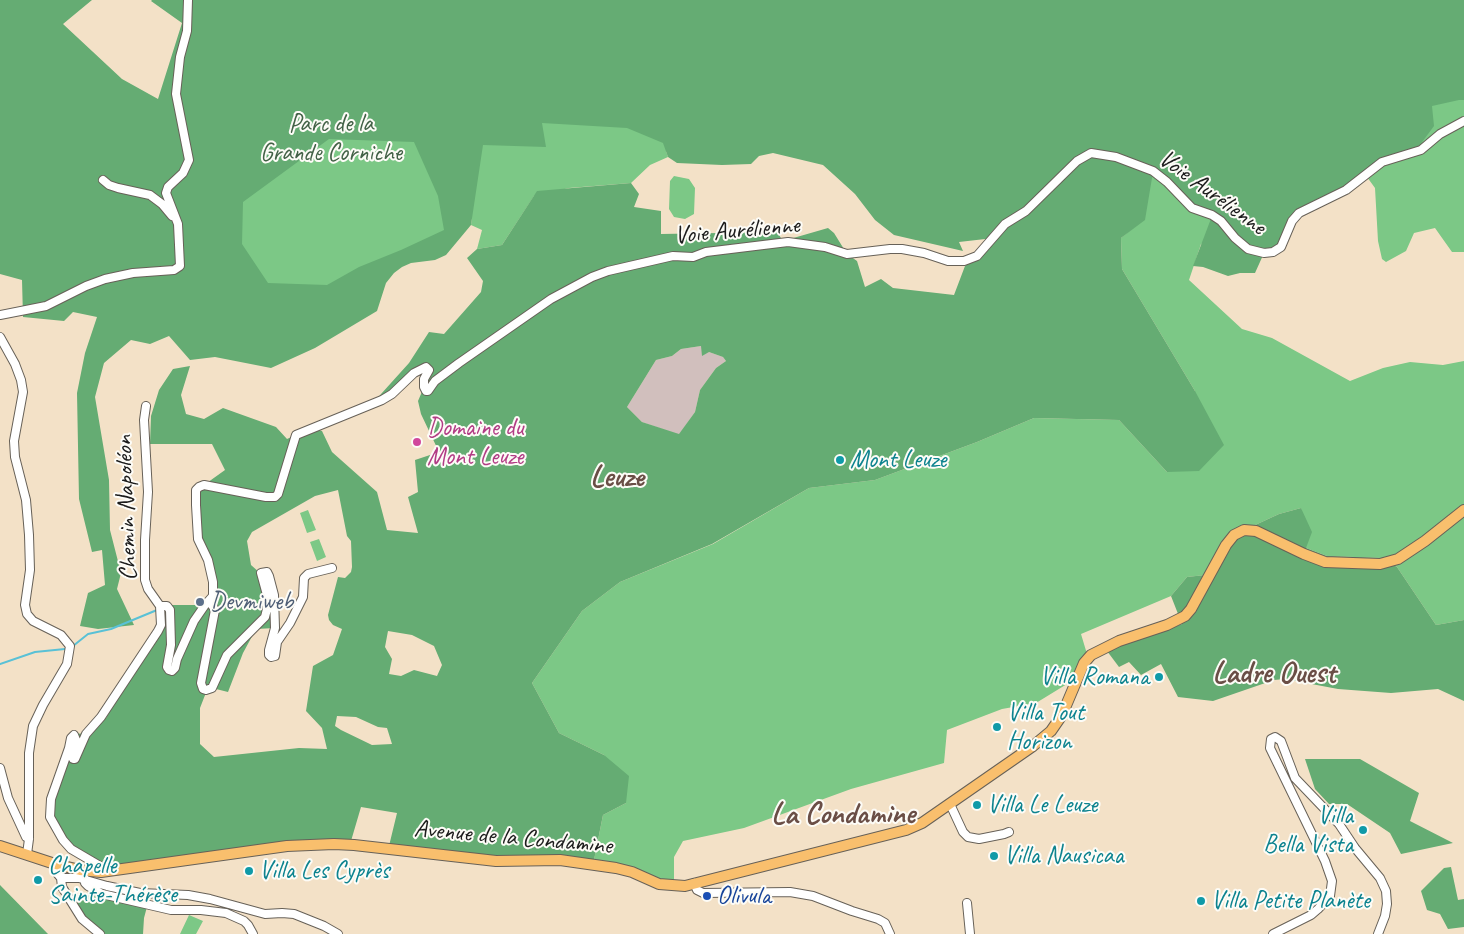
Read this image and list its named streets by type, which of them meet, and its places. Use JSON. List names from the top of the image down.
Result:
{
  "streets": {
    "main road": ["Avenue de la Condamine"],
    "street": ["Voie Aurélienne", "Chemin Napoléon"]
  },
  "crossings": [
    ["Voie Aurélienne", "Chemin Napoléon"]
  ],
  "districts": ["Leuze", "Ladre Ouest", "La Condamine"],
  "parks": ["Parc de la Grande Corniche"],
  "places": [
    "Domaine du Mont Leuze",
    "Mont Leuze",
    "Devmiweb",
    "Villa Romana",
    "Villa Tout Horizon",
    "Villa Le Leuze",
    "Villa Bella Vista",
    "Villa Nausicaa",
    "Villa Les Cyprès",
    "Chapelle Sainte-Thérèse",
    "Olivula",
    "Villa Petite Planète"
  ]
}
